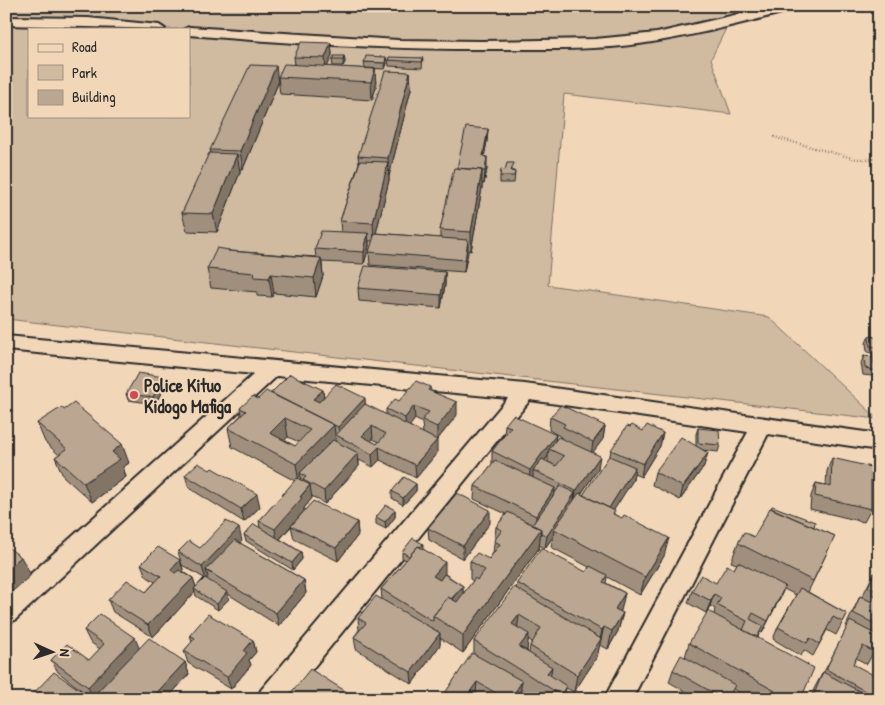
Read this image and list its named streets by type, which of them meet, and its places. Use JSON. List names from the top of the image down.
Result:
{
  "places": ["Police Kituo Kidogo Mafiga"],
  "legend": ["Road", "Park", "Building"],
  "north": "right"
}
